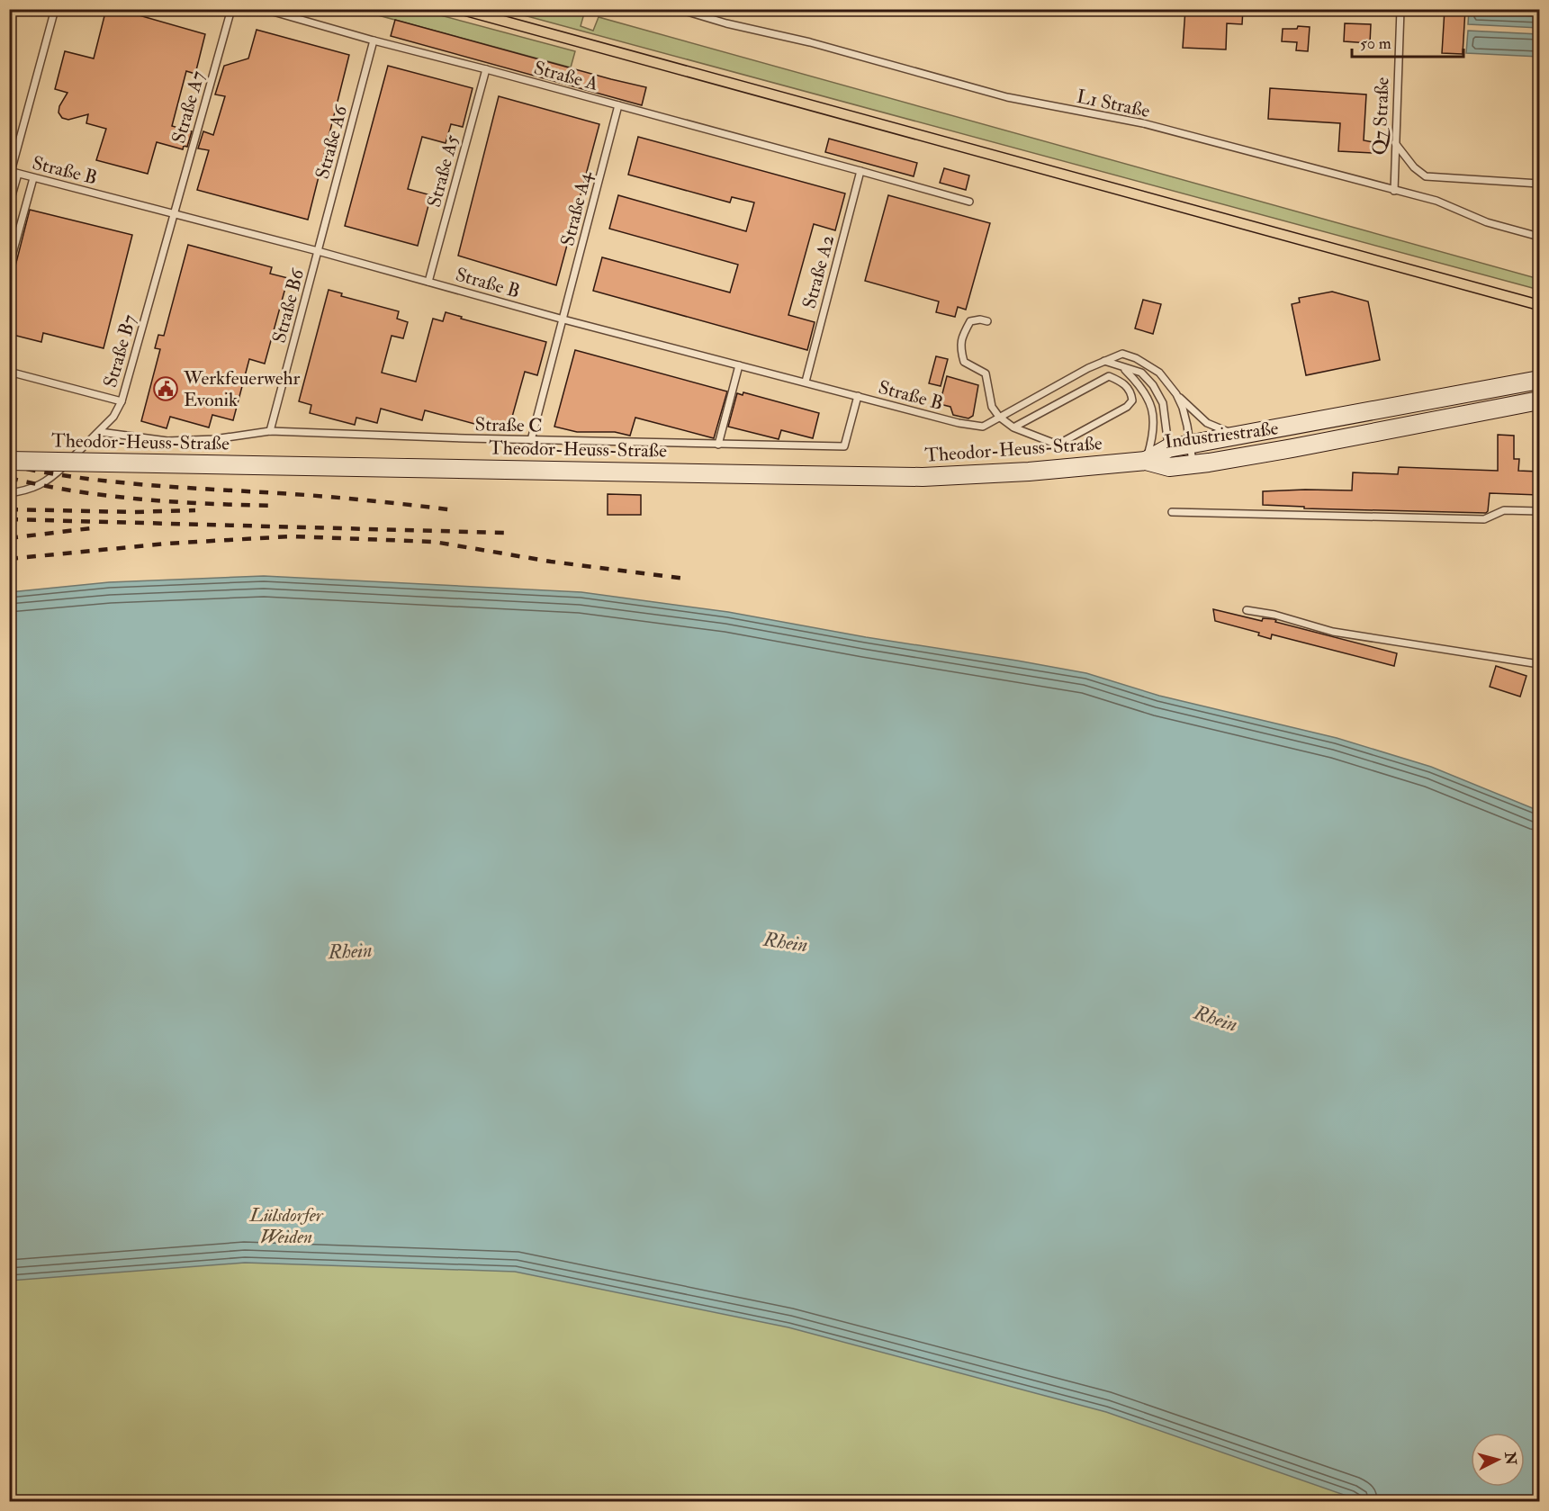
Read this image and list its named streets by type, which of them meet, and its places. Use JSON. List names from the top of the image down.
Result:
{
  "streets": {
    "main road": ["Industriestraße", "Theodor-Heuss-Straße"],
    "lane": [
      "Straße A",
      "L1 Straße",
      "Straße A7",
      "Q7 Straße",
      "Straße A6",
      "Straße B",
      "Straße A5",
      "Straße A4",
      "Straße A2",
      "Straße B6",
      "Straße B7",
      "Straße C"
    ]
  },
  "crossings": [
    ["Straße A", "Straße A6"],
    ["Straße A", "Straße A5"],
    ["Straße A", "Straße A4"],
    ["Straße A", "Straße A2"],
    ["L1 Straße", "Q7 Straße"],
    ["Straße A7", "Straße B"],
    ["Straße A7", "Straße B7"],
    ["Straße A6", "Straße B"],
    ["Straße A6", "Straße B6"],
    ["Straße B", "Straße A5"],
    ["Straße B", "Straße A4"],
    ["Straße B", "Straße A2"],
    ["Straße B", "Straße B6"],
    ["Straße B", "Straße B7"],
    ["Straße B", "Straße C"],
    ["Straße A4", "Straße C"],
    ["Straße B6", "Straße C"],
    ["Straße B7", "Straße C"],
    ["Industriestraße", "Theodor-Heuss-Straße"]
  ],
  "water": ["Rhein"],
  "parks": ["Lülsdorfer Weiden"],
  "places": {
    "public building": ["Werkfeuerwehr Evonik"]
  },
  "scale_bar": "50 m",
  "north": "right"
}
